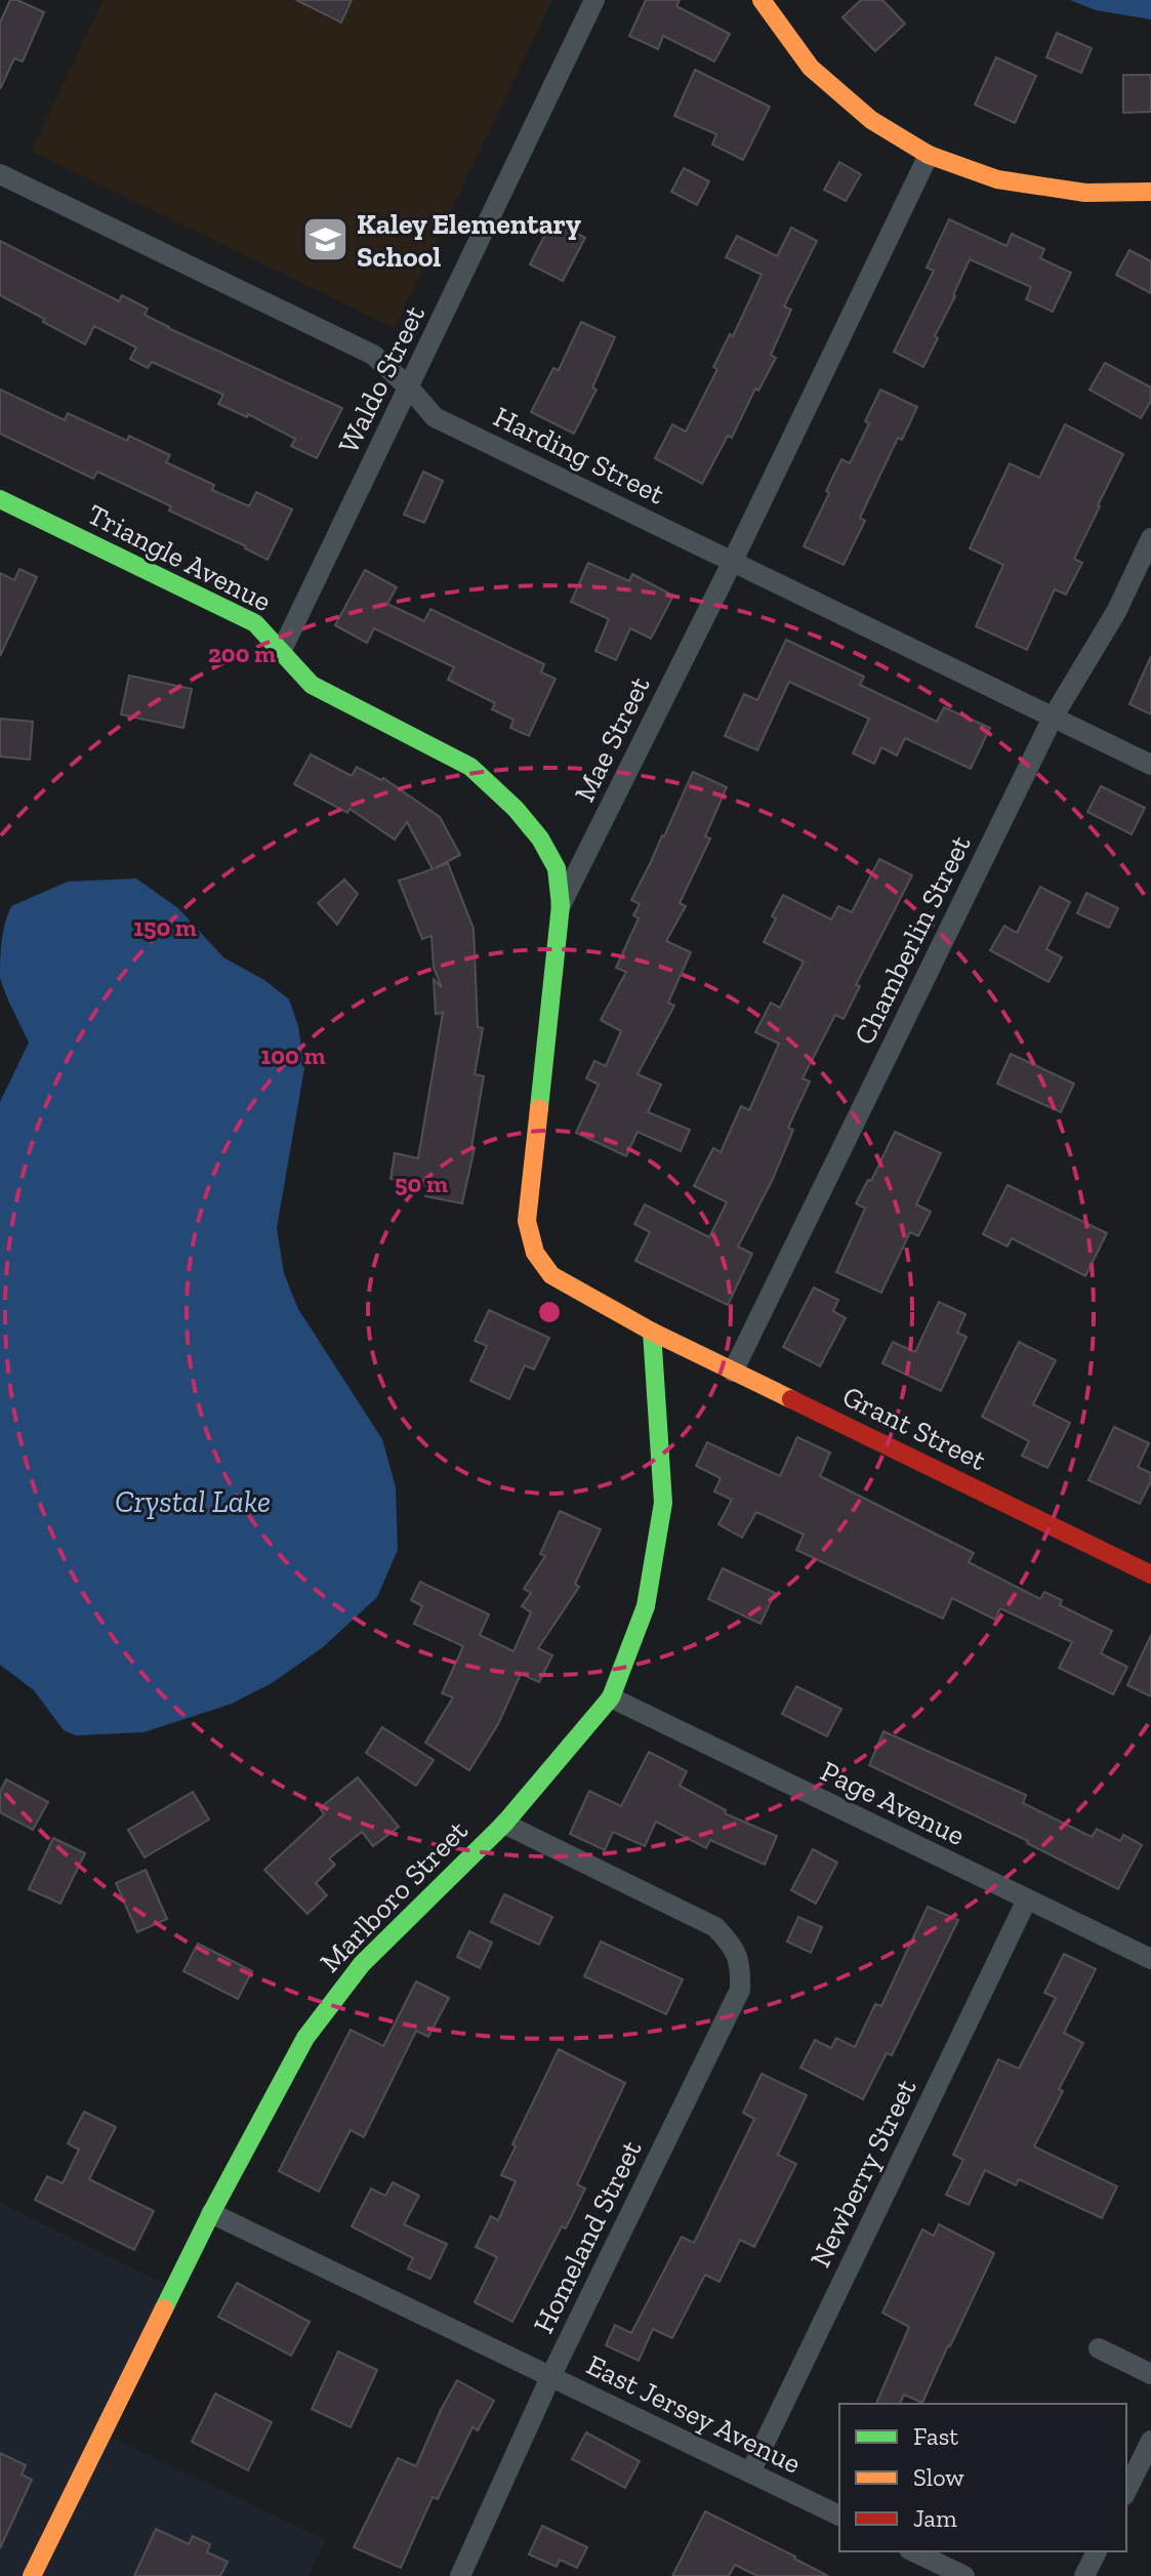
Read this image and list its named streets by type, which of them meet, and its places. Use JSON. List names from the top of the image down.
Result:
{
  "streets": {
    "street": [
      "Waldo Street",
      "Harding Street",
      "Triangle Avenue",
      "Mae Street",
      "Chamberlin Street",
      "Grant Street",
      "Page Avenue",
      "Marlboro Street",
      "Newberry Street",
      "Homeland Street",
      "East Jersey Avenue"
    ]
  },
  "crossings": [
    ["Waldo Street", "Harding Street"],
    ["Waldo Street", "Triangle Avenue"],
    ["Harding Street", "Mae Street"],
    ["Harding Street", "Chamberlin Street"],
    ["Triangle Avenue", "Mae Street"],
    ["Mae Street", "Grant Street"],
    ["Mae Street", "Marlboro Street"],
    ["Chamberlin Street", "Grant Street"],
    ["Grant Street", "Marlboro Street"],
    ["Page Avenue", "Marlboro Street"],
    ["Page Avenue", "Newberry Street"],
    ["Marlboro Street", "Homeland Street"],
    ["Marlboro Street", "East Jersey Avenue"],
    ["Newberry Street", "East Jersey Avenue"],
    ["Homeland Street", "East Jersey Avenue"]
  ],
  "water": ["Crystal Lake"],
  "places": {
    "school or university": ["Kaley Elementary School"]
  },
  "legend": ["Fast", "Slow", "Jam"],
  "rings": [
    "200 m",
    "150 m",
    "100 m",
    "50 m"
  ]
}
